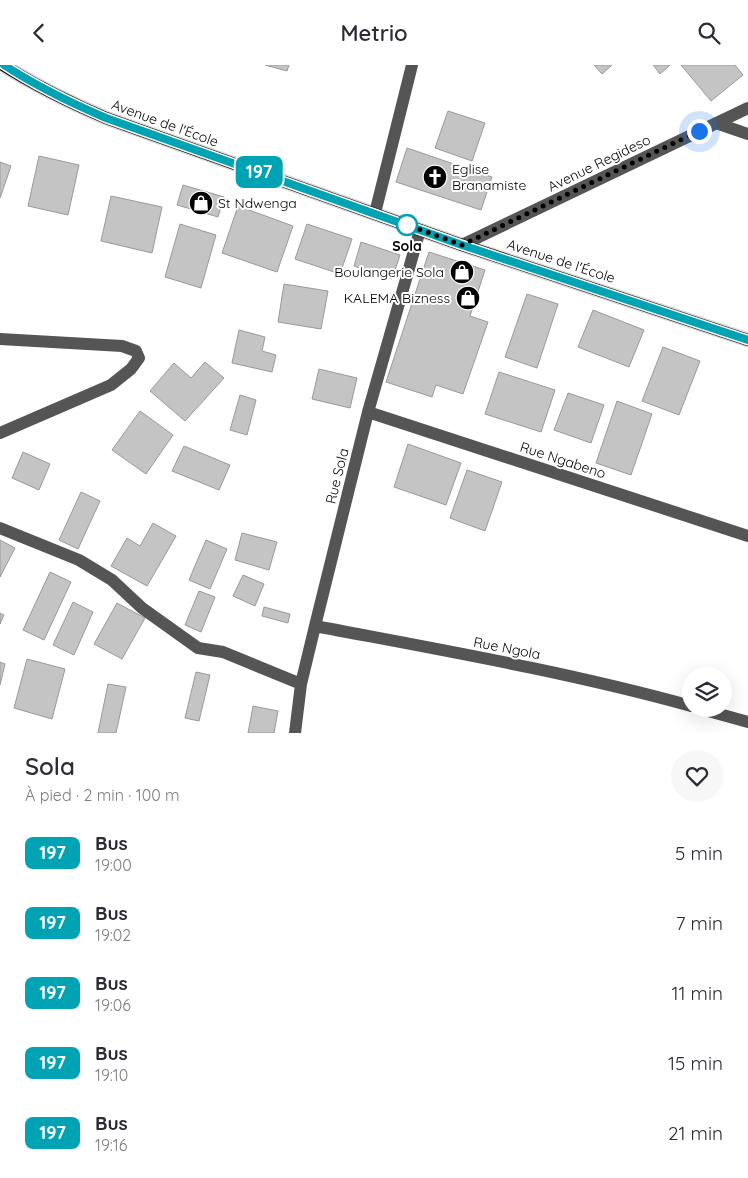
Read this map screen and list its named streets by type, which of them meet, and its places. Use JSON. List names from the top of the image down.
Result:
{
  "streets": {
    "main road": ["Avenue de l'École"],
    "street": [
      "Avenue Regideso",
      "Rue Ngabeno",
      "Rue Sola",
      "Rue Ngola"
    ]
  },
  "crossings": [
    ["Avenue de l'École", "Avenue Regideso"],
    ["Avenue de l'École", "Rue Sola"],
    ["Rue Ngabeno", "Rue Sola"],
    ["Rue Sola", "Rue Ngola"]
  ],
  "places": {
    "church": ["Eglise Branamiste"],
    "shop": ["St Ndwenga", "Boulangerie Sola", "KALEMA Bizness"],
    "other": ["Sola"]
  },
  "lines": ["bus line 197"],
  "page": {
    "header": "Metrio",
    "on_map": "197",
    "heading": ["Sola", "À pied · 2 min · 100 m"],
    "list": [
      {
        "mark": "197",
        "name": "Bus",
        "note": "19:00",
        "value": "5 min"
      },
      {
        "mark": "197",
        "name": "Bus",
        "note": "19:02",
        "value": "7 min"
      },
      {
        "mark": "197",
        "name": "Bus",
        "note": "19:06",
        "value": "11 min"
      },
      {
        "mark": "197",
        "name": "Bus",
        "note": "19:10",
        "value": "15 min"
      },
      {
        "mark": "197",
        "name": "Bus",
        "note": "19:16",
        "value": "21 min"
      }
    ]
  }
}
